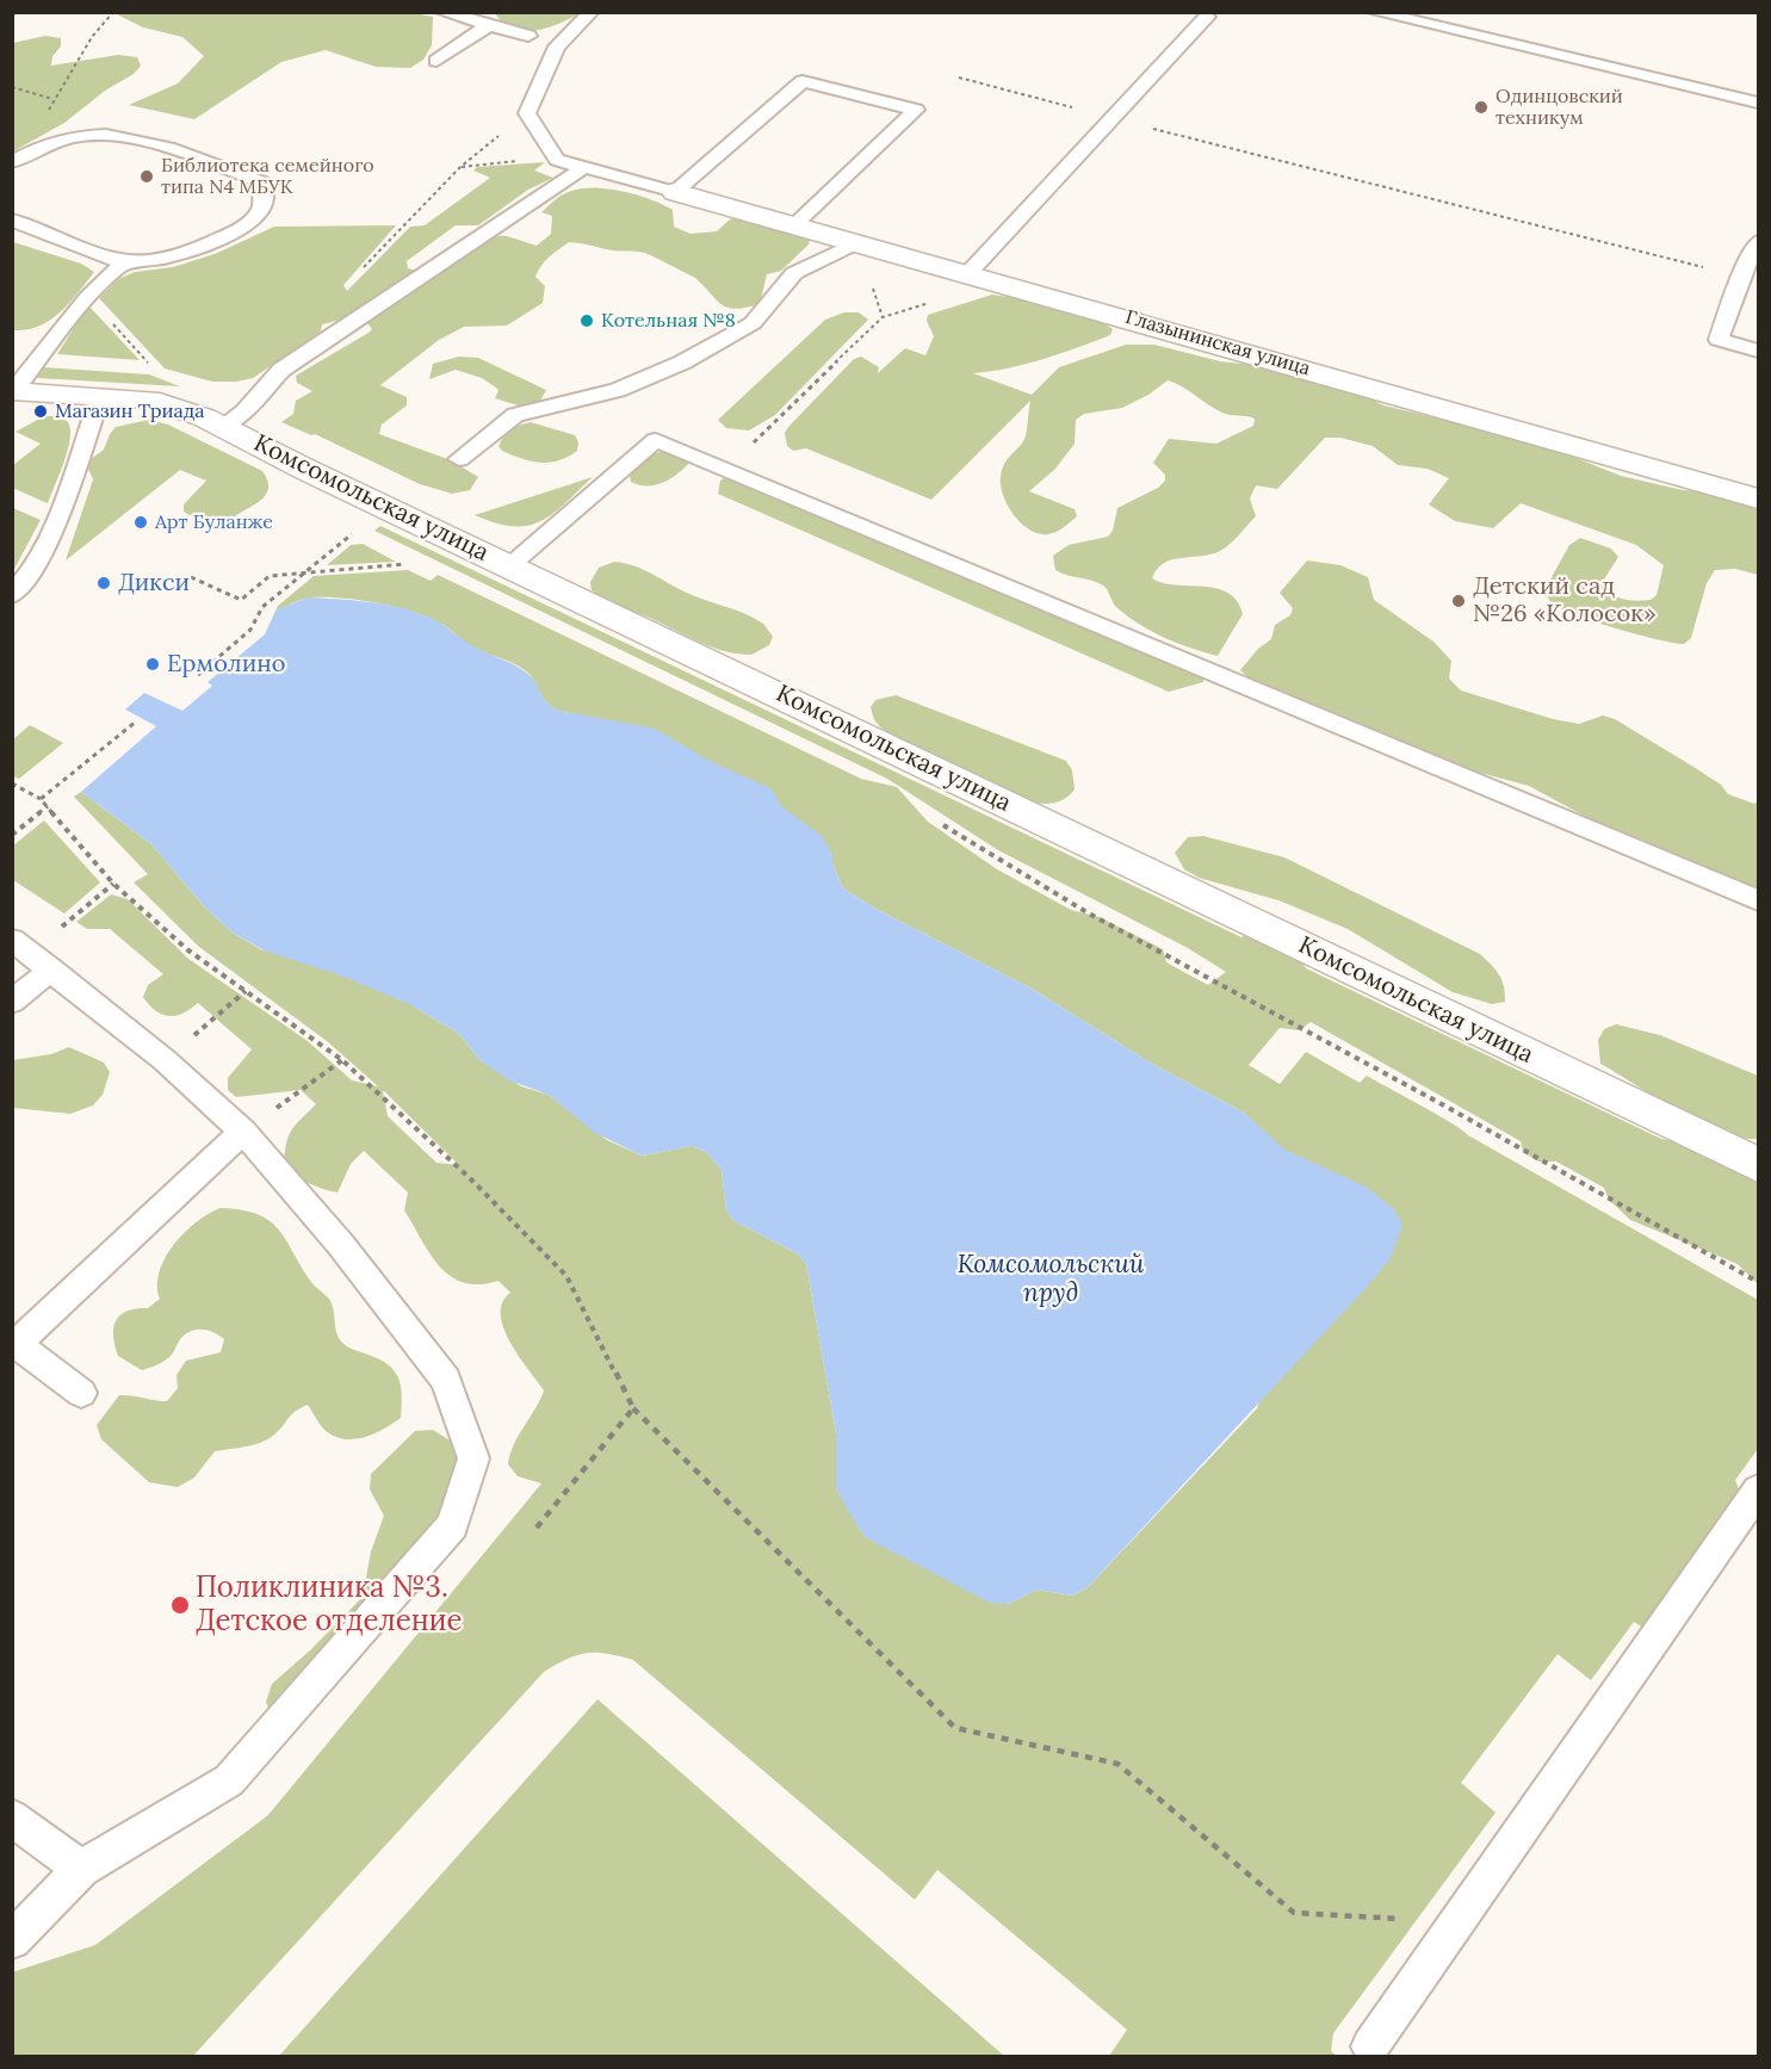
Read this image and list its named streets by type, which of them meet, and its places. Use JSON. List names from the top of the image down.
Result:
{
  "streets": {
    "street": ["Глазынинская улица", "Комсомольская улица"]
  },
  "water": ["Комсомольский пруд"],
  "places": [
    "Одинцовский техникум",
    "Библиотека семейного типа N4 МБУК",
    "Котельная №8",
    "Магазин Триада",
    "Арт Буланже",
    "Дикси",
    "Детский сад №26 «Колосок»",
    "Ермолино",
    "Поликлиника №3. Детское отделение"
  ]
}
